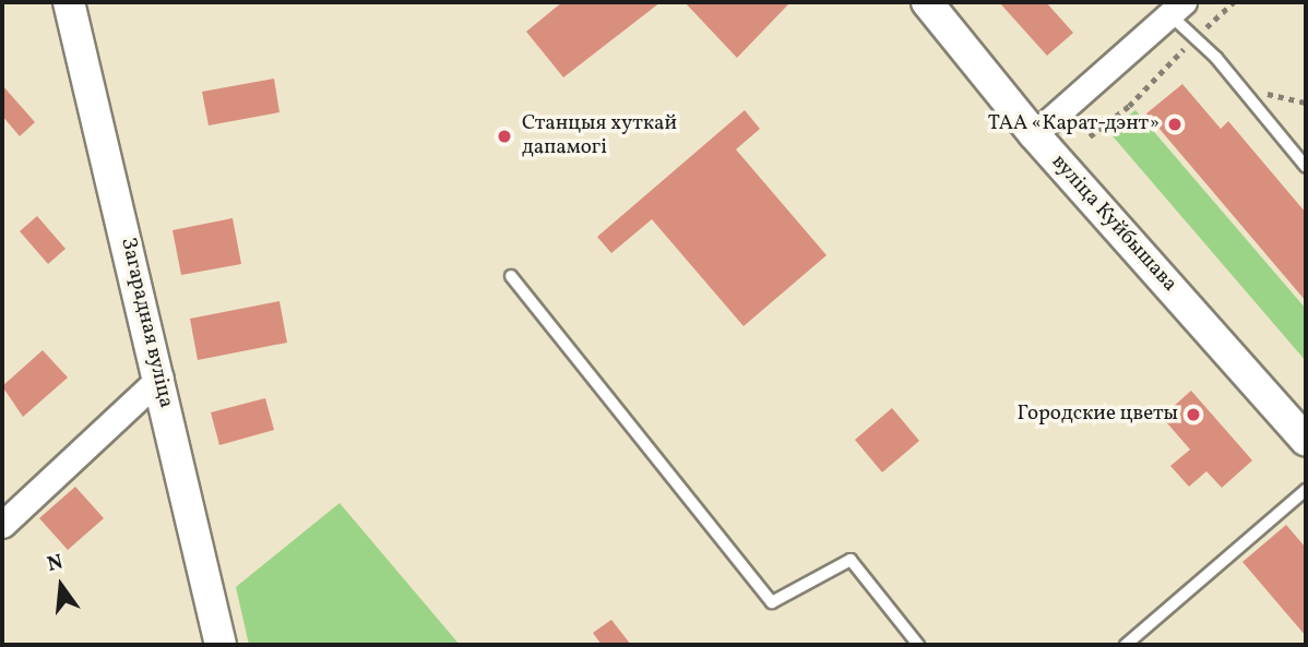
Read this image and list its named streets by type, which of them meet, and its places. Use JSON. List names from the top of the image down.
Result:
{
  "streets": {
    "street": ["вуліца Куйбышава", "Загарадная вуліца"]
  },
  "places": ["ТАА «Карат-дэнт»", "Станцыя хуткай дапамогі", "Городские цветы"],
  "north": "top"
}
